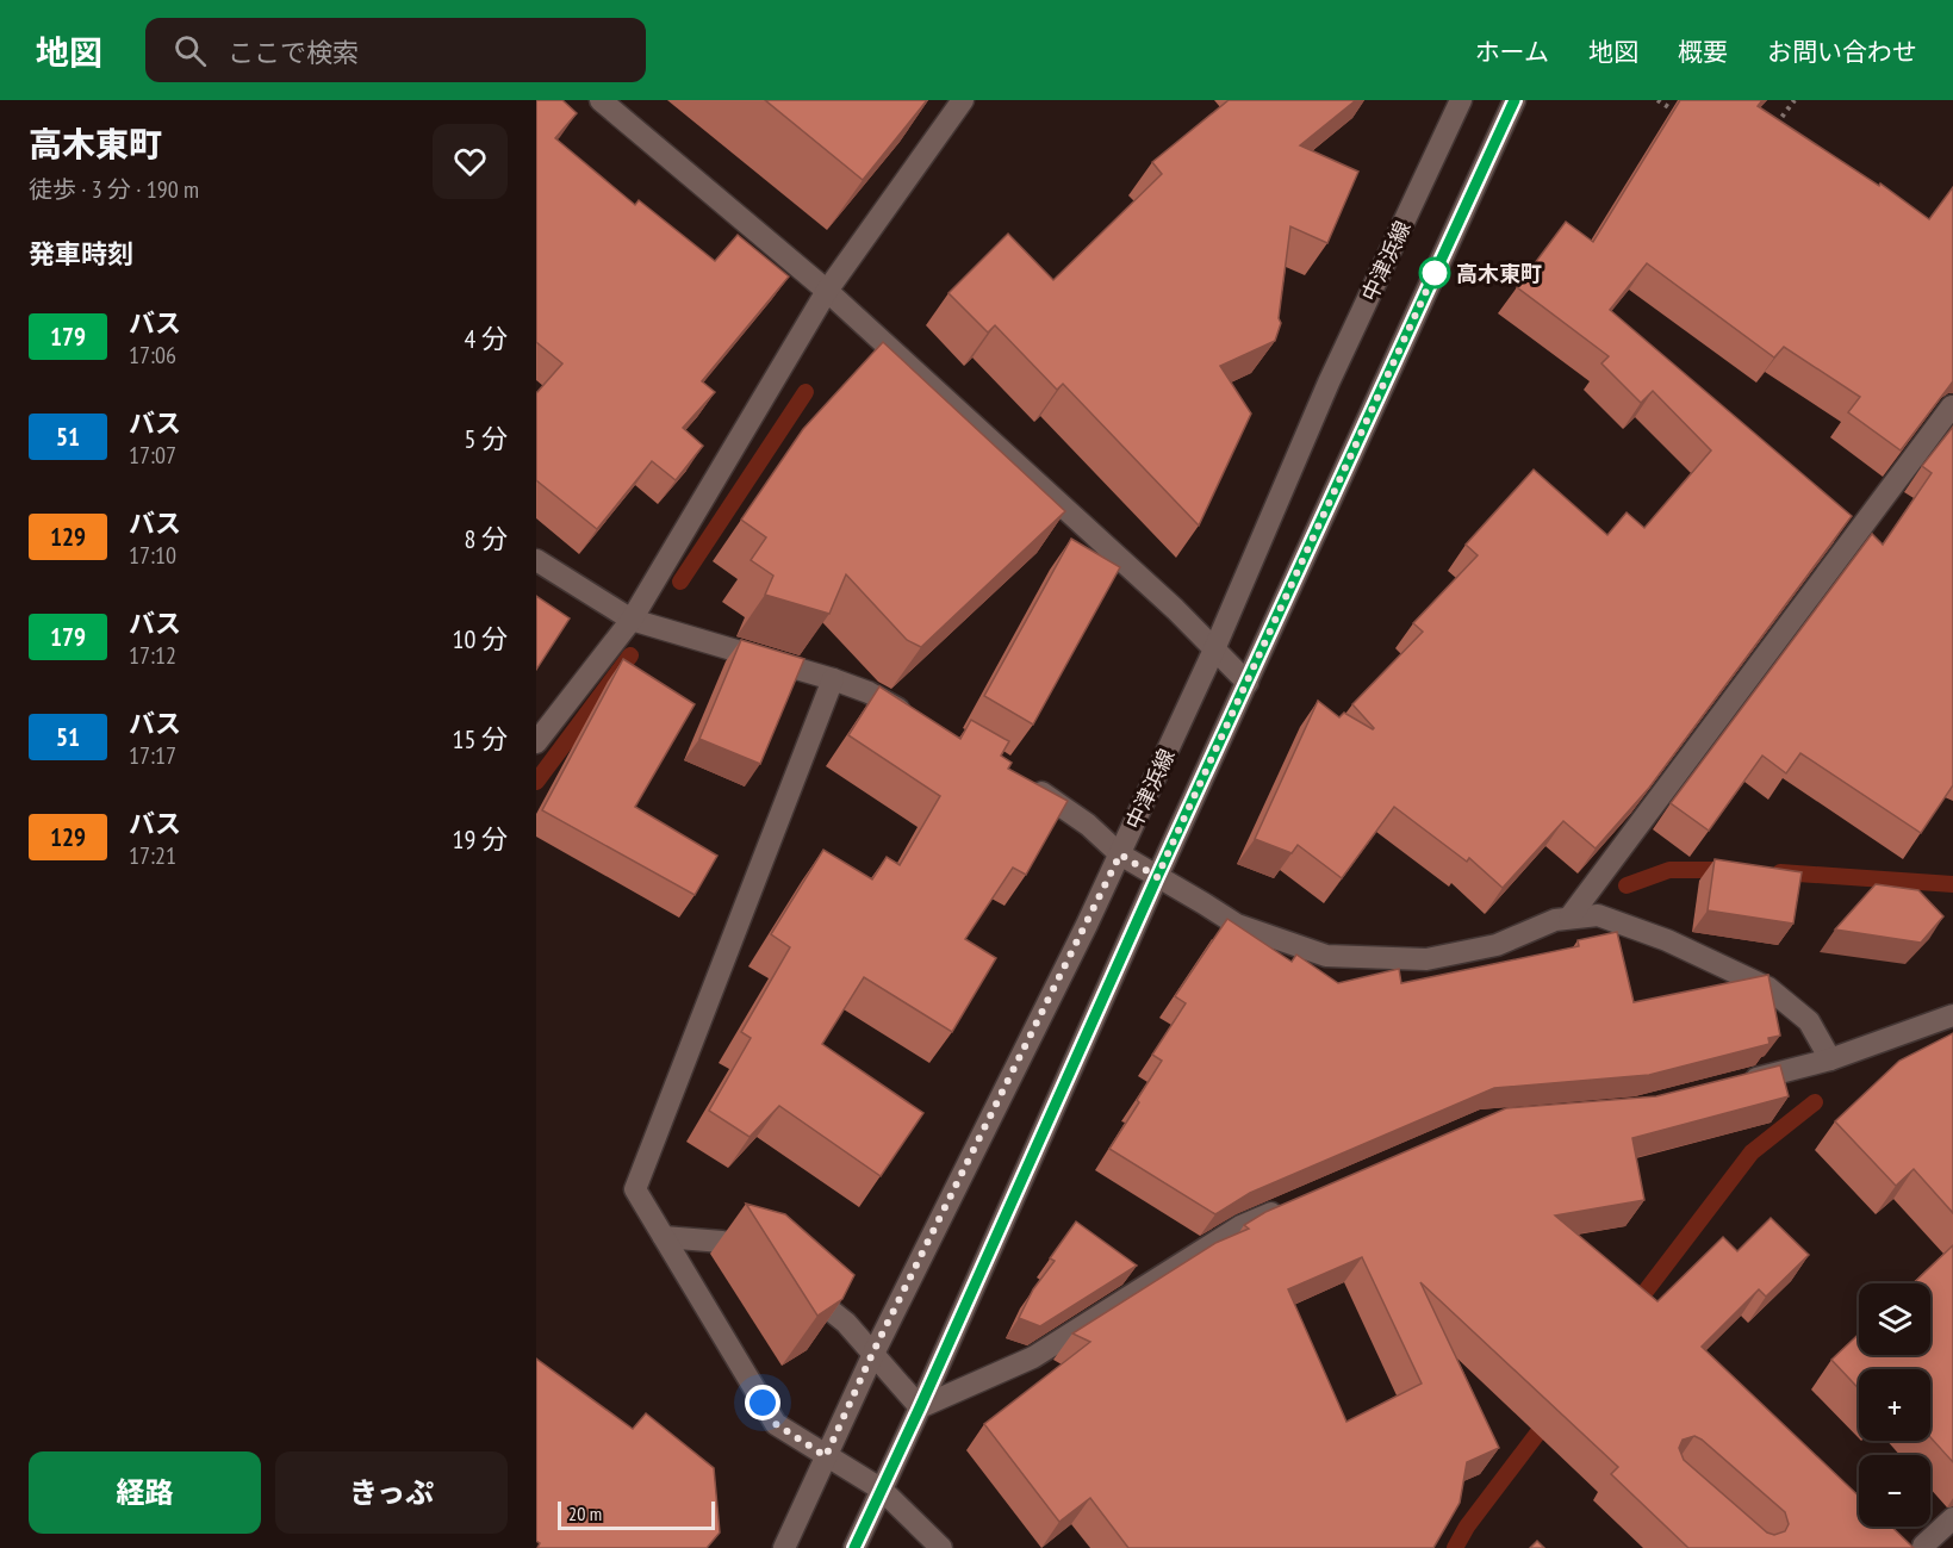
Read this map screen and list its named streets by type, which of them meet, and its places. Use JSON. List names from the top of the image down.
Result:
{
  "streets": {
    "street": ["中津浜線"]
  },
  "places": ["高木東町"],
  "lines": ["bus line 179"],
  "scale_bar": "20 m",
  "page": {
    "header": "地図",
    "search": "ここで検索",
    "nav": [
      "ホーム",
      "地図",
      "概要",
      "お問い合わせ"
    ],
    "heading": [
      ["高木東町", "徒歩 · 3 分 · 190 m"],
      "発車時刻"
    ],
    "list": [
      {
        "mark": "179",
        "name": "バス",
        "note": "17:06",
        "value": "4 分"
      },
      {
        "mark": "51",
        "name": "バス",
        "note": "17:07",
        "value": "5 分"
      },
      {
        "mark": "129",
        "name": "バス",
        "note": "17:10",
        "value": "8 分"
      },
      {
        "mark": "179",
        "name": "バス",
        "note": "17:12",
        "value": "10 分"
      },
      {
        "mark": "51",
        "name": "バス",
        "note": "17:17",
        "value": "15 分"
      },
      {
        "mark": "129",
        "name": "バス",
        "note": "17:21",
        "value": "19 分"
      }
    ],
    "map_buttons": ["+", "−"],
    "buttons": ["経路", "きっぷ"],
    "scale": "20 m"
  }
}
